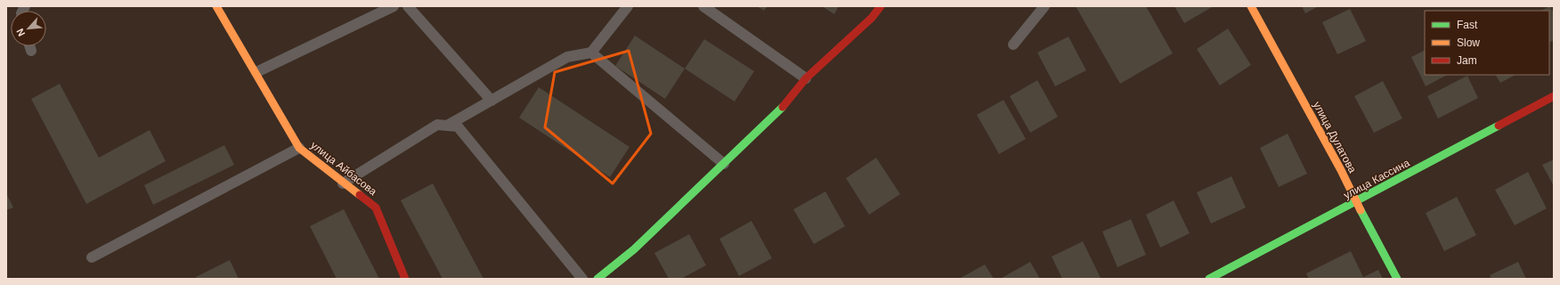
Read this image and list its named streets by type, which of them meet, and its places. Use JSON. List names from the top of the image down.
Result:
{
  "streets": {
    "street": ["улица Дулатова", "улица Айбасова", "улица Кассина"]
  },
  "crossings": [
    ["улица Дулатова", "улица Кассина"]
  ],
  "legend": ["Fast", "Slow", "Jam"],
  "north": "bottom left"
}
